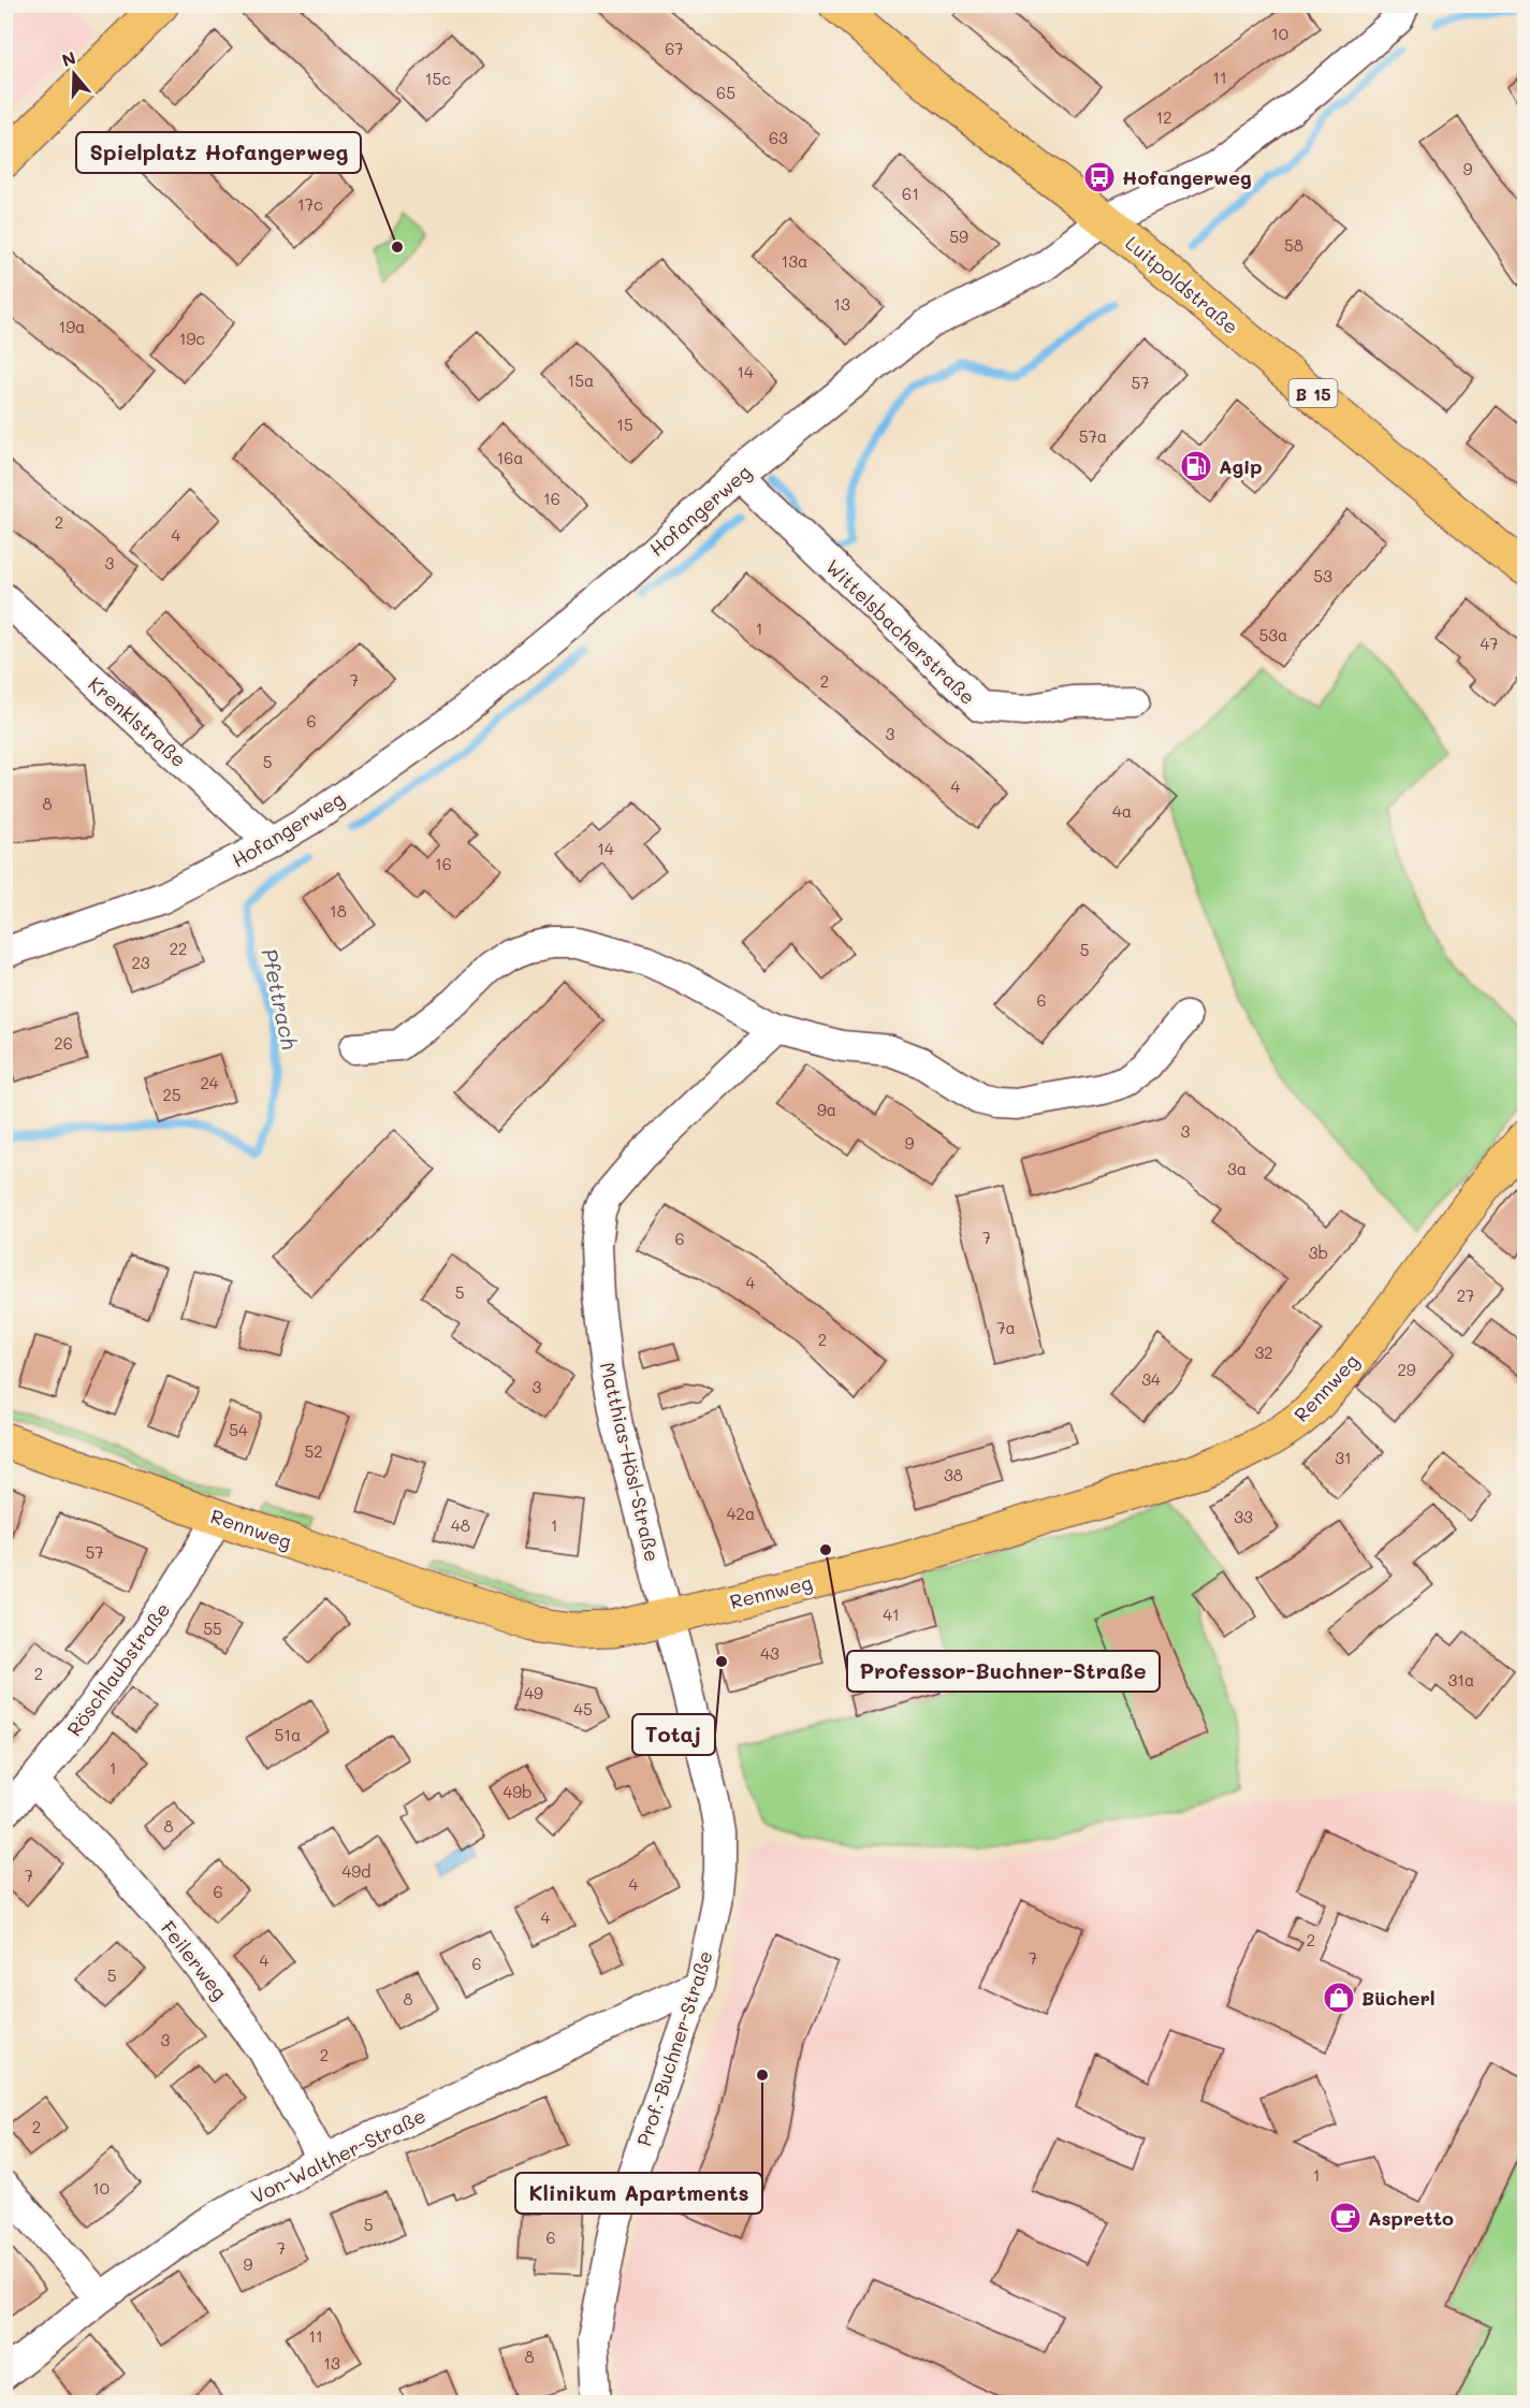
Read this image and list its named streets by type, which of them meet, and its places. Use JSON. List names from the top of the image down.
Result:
{
  "streets": {
    "main road": ["Luitpoldstraße", "B 15", "Rennweg"],
    "street": [
      "Hofangerweg",
      "Wittelsbacherstraße",
      "Krenklstraße",
      "Matthias-Hösl-Straße",
      "Röschlaubstraße",
      "Feilerweg",
      "Prof.-Buchner-Straße",
      "Von-Walther-Straße"
    ]
  },
  "crossings": [
    ["Luitpoldstraße", "Hofangerweg"],
    ["Hofangerweg", "Wittelsbacherstraße"],
    ["Hofangerweg", "Krenklstraße"],
    ["Rennweg", "Matthias-Hösl-Straße"],
    ["Rennweg", "Röschlaubstraße"],
    ["Rennweg", "Prof.-Buchner-Straße"],
    ["Matthias-Hösl-Straße", "Prof.-Buchner-Straße"],
    ["Röschlaubstraße", "Feilerweg"],
    ["Feilerweg", "Von-Walther-Straße"],
    ["Prof.-Buchner-Straße", "Von-Walther-Straße"]
  ],
  "water": ["Pfettrach"],
  "places": {
    "bus stop": ["Hofangerweg"],
    "other": [
      "Spielplatz Hofangerweg",
      "Professor-Buchner-Straße",
      "Totaj",
      "Klinikum Apartments"
    ],
    "fuel station": ["Agip"],
    "shop": ["Bücherl"],
    "cafe": ["Aspretto"]
  },
  "house_numbers": [
    "10",
    "67",
    "11",
    "15c",
    "65",
    "12",
    "63",
    "9",
    "61",
    "17c",
    "59",
    "58",
    "13a",
    "13",
    "19a",
    "19c",
    "14",
    "15a",
    "57",
    "15",
    "57a",
    "16a",
    "16",
    "2",
    "4",
    "3",
    "53",
    "1",
    "53a",
    "47",
    "7",
    "2",
    "6",
    "3",
    "5",
    "4",
    "8",
    "4a",
    "14",
    "16",
    "18",
    "22",
    "5",
    "23",
    "6",
    "26",
    "24",
    "25",
    "9a",
    "3",
    "9",
    "3a",
    "7",
    "6",
    "3b",
    "4",
    "5",
    "27",
    "7a",
    "2",
    "32",
    "29",
    "34",
    "3",
    "54",
    "52",
    "31",
    "38",
    "42a",
    "33",
    "48",
    "1",
    "57",
    "41",
    "55",
    "43",
    "2",
    "31a",
    "49",
    "45",
    "51a",
    "1",
    "49b",
    "8",
    "49d",
    "7",
    "4",
    "6",
    "4",
    "2",
    "7",
    "4",
    "6",
    "5",
    "8",
    "3",
    "2",
    "2",
    "1",
    "10",
    "5",
    "6",
    "7",
    "9",
    "11",
    "8",
    "13"
  ],
  "north": "top"
}
